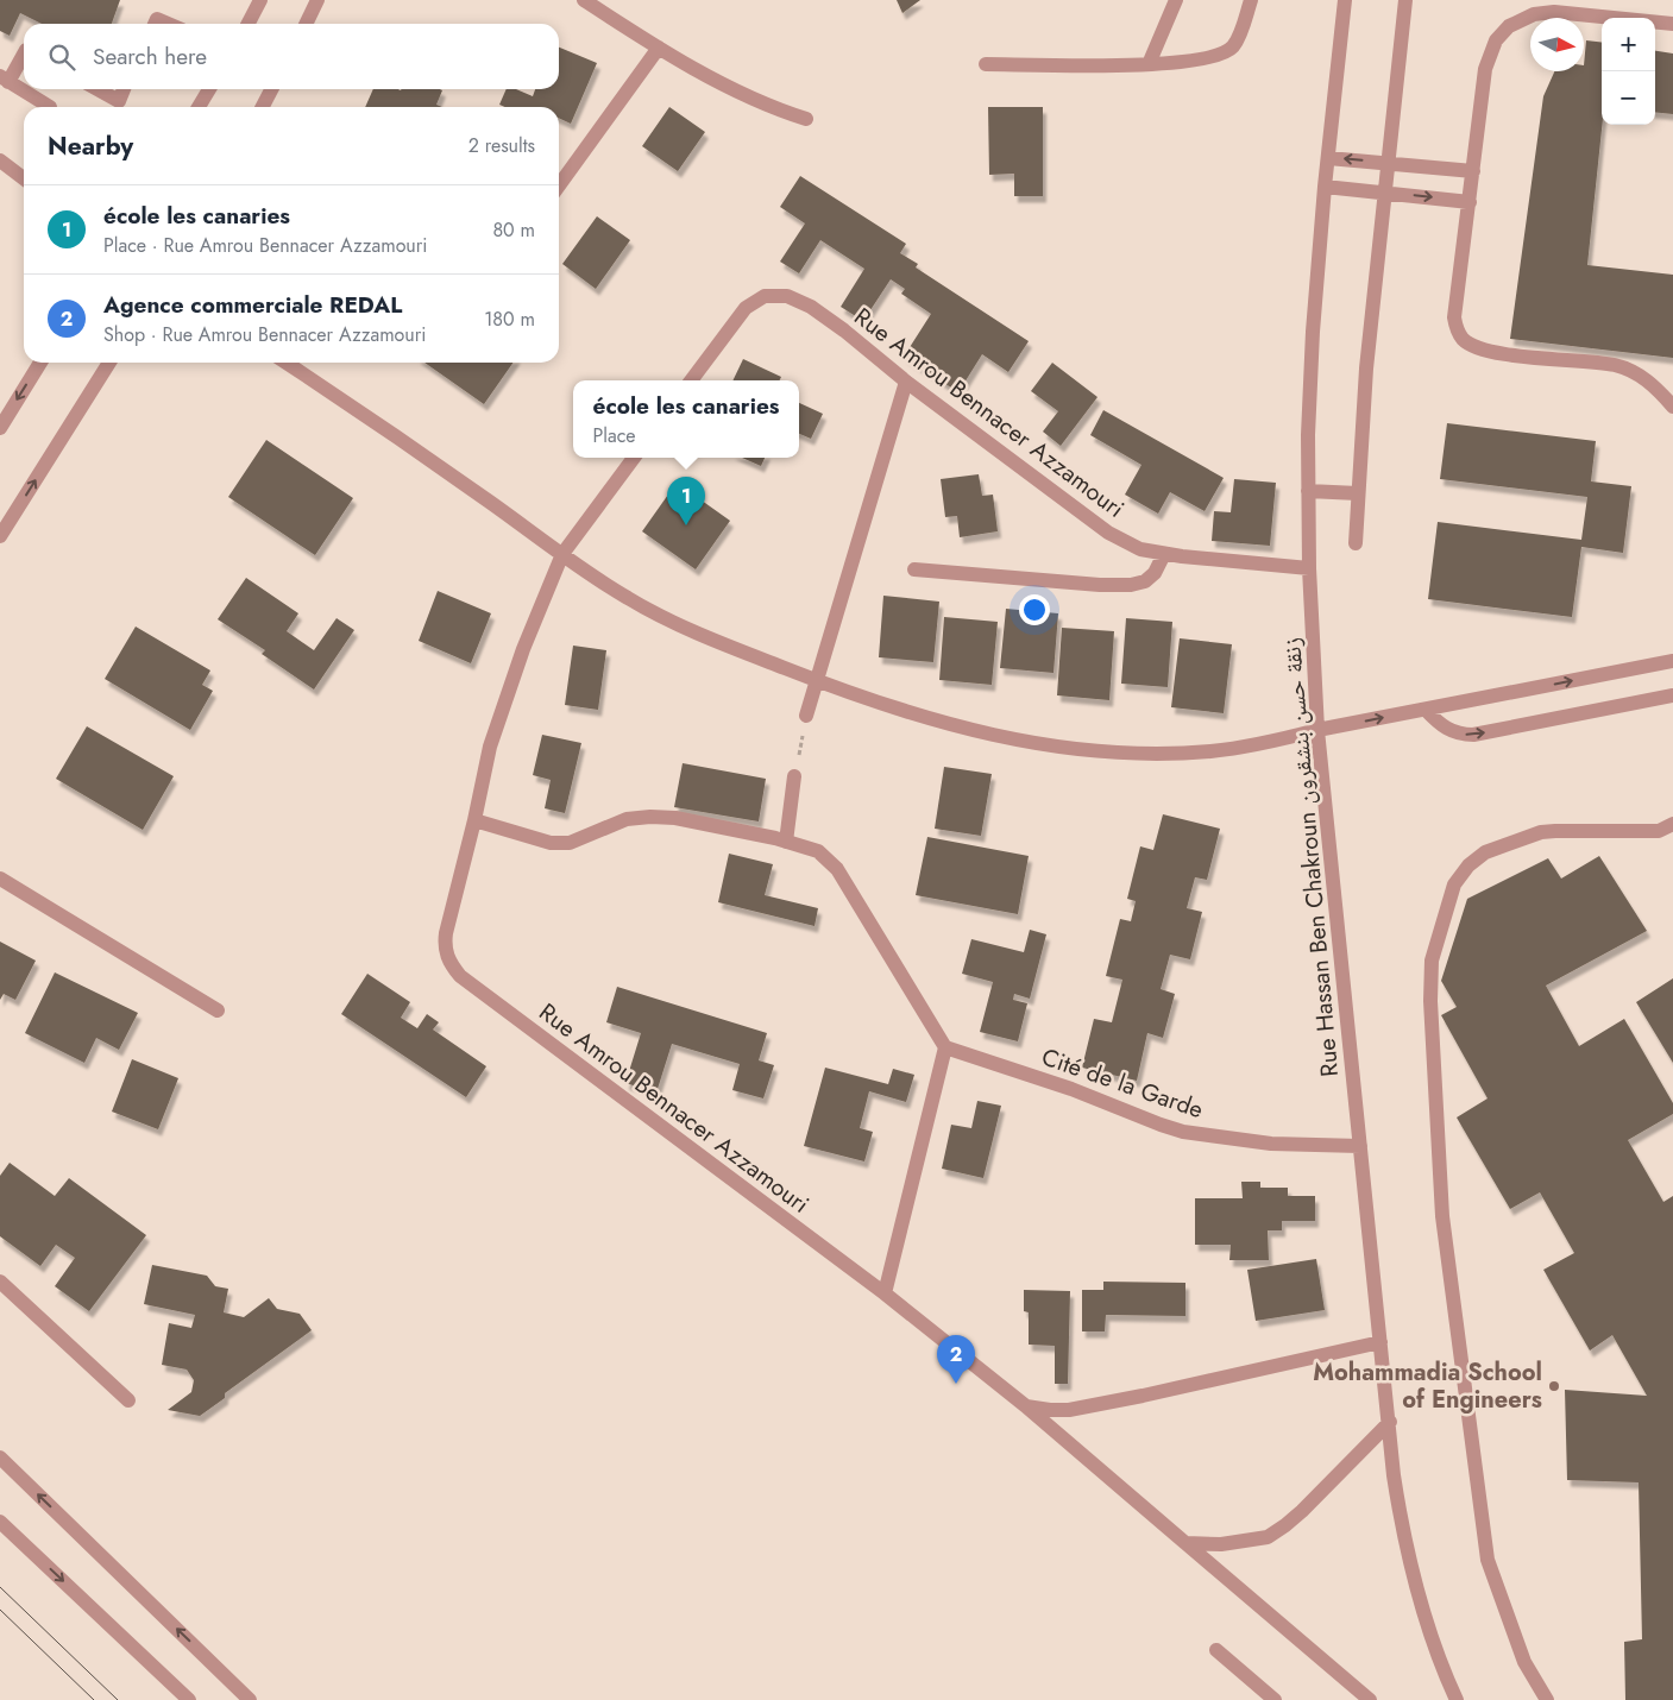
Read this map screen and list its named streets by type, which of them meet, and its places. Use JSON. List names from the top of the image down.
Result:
{
  "streets": {
    "street": ["Rue Amrou Bennacer Azzamouri", "Rue Hassan Ben Chakroun زنقة حسن بنشقرون", "Cité de la Garde"]
  },
  "crossings": [
    ["Rue Amrou Bennacer Azzamouri", "Rue Hassan Ben Chakroun زنقة حسن بنشقرون"],
    ["Rue Hassan Ben Chakroun زنقة حسن بنشقرون", "Cité de la Garde"]
  ],
  "places": ["Mohammadia School of Engineers"],
  "north": "right",
  "page": {
    "map_buttons": ["+", "−"],
    "search": "Search here",
    "heading": ["Nearby", "2 results"],
    "list": [
      {
        "mark": "1",
        "name": "école les canaries",
        "note": "Place · Rue Amrou Bennacer Azzamouri",
        "value": "80 m"
      },
      {
        "mark": "2",
        "name": "Agence commerciale REDAL",
        "note": "Shop · Rue Amrou Bennacer Azzamouri",
        "value": "180 m"
      }
    ],
    "popup": ["école les canaries", "Place"],
    "pins": ["1", "2"]
  }
}
